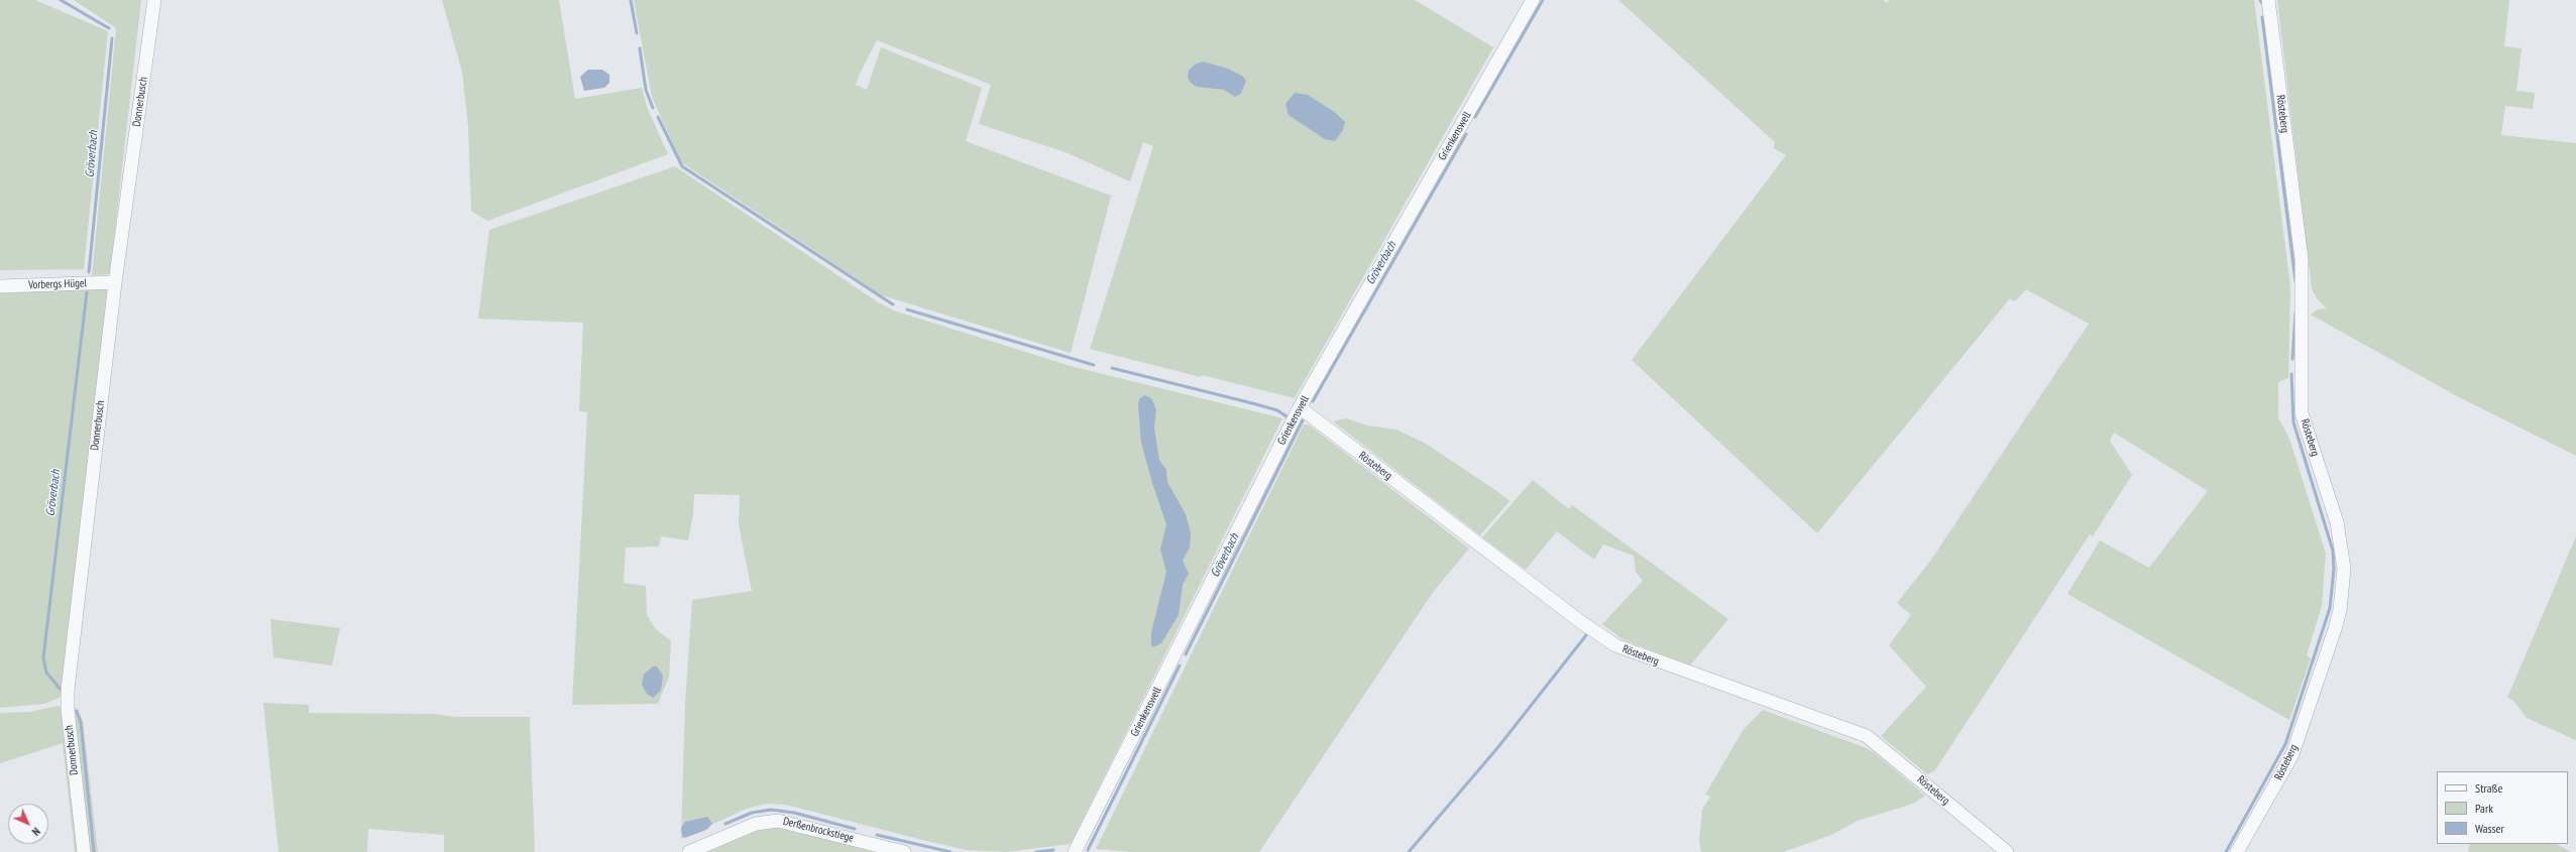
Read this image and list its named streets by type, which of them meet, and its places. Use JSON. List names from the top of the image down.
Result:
{
  "streets": {
    "street": [
      "Donnerbusch",
      "Rösteberg",
      "Grienkenswell",
      "Vorbergs Hügel",
      "Derßenbrockstiege"
    ]
  },
  "crossings": [
    ["Donnerbusch", "Vorbergs Hügel"],
    ["Rösteberg", "Grienkenswell"]
  ],
  "water": ["Gröverbach"],
  "legend": ["Straße", "Park", "Wasser"],
  "north": "bottom right"
}
